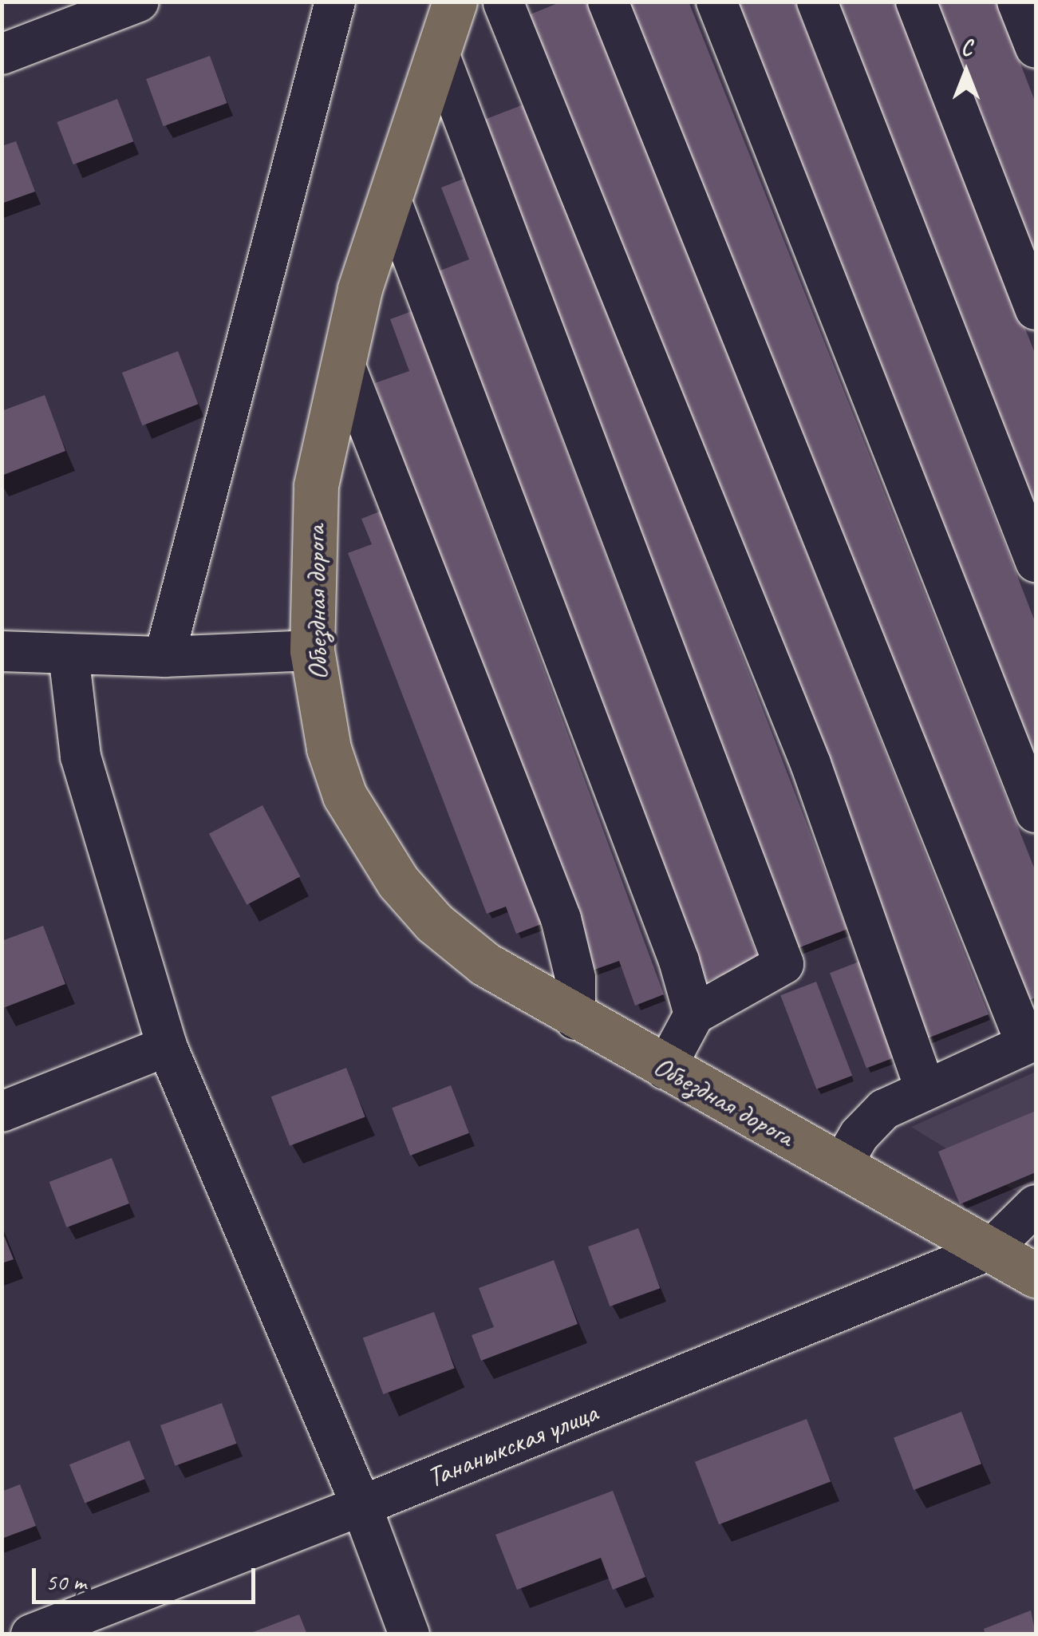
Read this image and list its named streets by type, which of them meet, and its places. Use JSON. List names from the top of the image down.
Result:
{
  "streets": {
    "main road": ["Объездная дорога"],
    "street": ["Тананыкская улица"]
  },
  "crossings": [
    ["Объездная дорога", "Тананыкская улица"]
  ],
  "scale_bar": "50 m",
  "north": "top"
}
